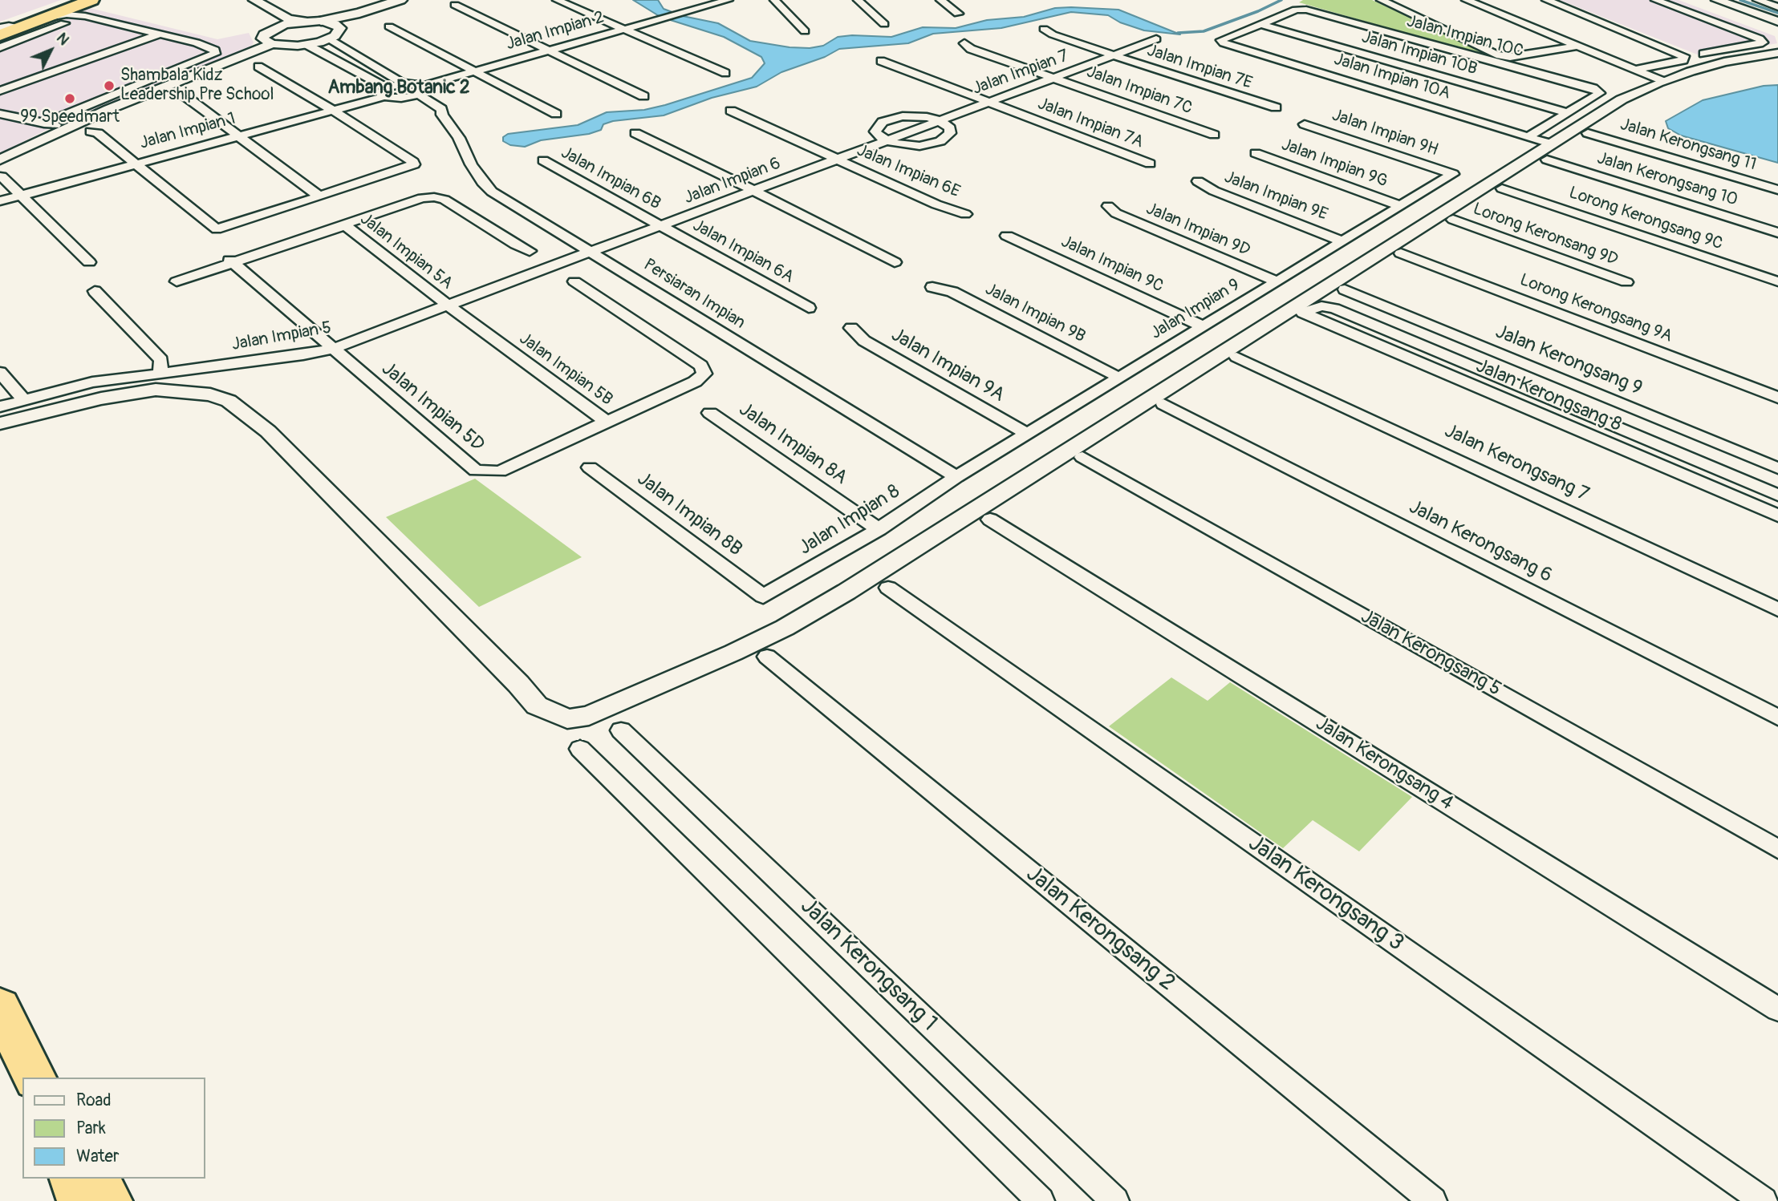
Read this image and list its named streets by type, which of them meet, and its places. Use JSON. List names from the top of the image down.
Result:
{
  "streets": {
    "street": [
      "Jalan Impian 2",
      "Jalan Impian 10C",
      "Jalan Impian 10B",
      "Jalan Impian 7E",
      "Jalan Impian 7",
      "Jalan Impian 10A",
      "Jalan Impian 7C",
      "Jalan Impian 7A",
      "Jalan Impian 1",
      "Jalan Impian 9H",
      "Jalan Kerongsang 11",
      "Jalan Impian 9G",
      "Jalan Impian 6E",
      "Jalan Impian 6B",
      "Jalan Kerongsang 10",
      "Jalan Impian 6",
      "Jalan Impian 9E",
      "Lorong Kerongsang 9C",
      "Jalan Impian 9D",
      "Lorong Keronsang 9D",
      "Jalan Impian 5A",
      "Jalan Impian 6A",
      "Jalan Impian 9C",
      "Persiaran Impian",
      "Lorong Kerongsang 9A",
      "Jalan Impian 9",
      "Jalan Impian 9B",
      "Jalan Impian 5",
      "Jalan Kerongsang 9",
      "Jalan Impian 9A",
      "Jalan Impian 5B",
      "Jalan Kerongsang 8",
      "Jalan Impian 5D",
      "Jalan Impian 8A",
      "Jalan Kerongsang 7",
      "Jalan Impian 8B",
      "Jalan Impian 8",
      "Jalan Kerongsang 6",
      "Jalan Kerongsang 5",
      "Jalan Kerongsang 4",
      "Jalan Kerongsang 3",
      "Jalan Kerongsang 2",
      "Jalan Kerongsang 1"
    ]
  },
  "crossings": [
    ["Jalan Impian 2", "Persiaran Impian"],
    ["Jalan Impian 10C", "Jalan Impian 10B"],
    ["Jalan Impian 10C", "Jalan Impian 10A"],
    ["Jalan Impian 10B", "Jalan Impian 10A"],
    ["Jalan Impian 7E", "Jalan Impian 7"],
    ["Jalan Impian 7", "Jalan Impian 7C"],
    ["Jalan Impian 7", "Jalan Impian 7A"],
    ["Jalan Impian 7", "Jalan Impian 6"],
    ["Jalan Impian 10A", "Jalan Kerongsang 10"],
    ["Jalan Impian 9H", "Jalan Impian 9"],
    ["Jalan Impian 9G", "Jalan Impian 9"],
    ["Jalan Impian 6E", "Jalan Impian 6"],
    ["Jalan Impian 6B", "Jalan Impian 6"],
    ["Jalan Impian 6B", "Jalan Impian 6A"],
    ["Jalan Impian 6", "Jalan Impian 6A"],
    ["Jalan Impian 6", "Persiaran Impian"],
    ["Jalan Impian 6", "Jalan Impian 5"],
    ["Jalan Impian 9E", "Jalan Impian 9"],
    ["Jalan Impian 9D", "Jalan Impian 9"],
    ["Jalan Impian 5A", "Jalan Impian 5"],
    ["Jalan Impian 5A", "Jalan Impian 5B"],
    ["Jalan Impian 9C", "Jalan Impian 9"],
    ["Persiaran Impian", "Jalan Impian 9"],
    ["Persiaran Impian", "Jalan Impian 5"],
    ["Persiaran Impian", "Jalan Impian 8"],
    ["Jalan Impian 9", "Jalan Impian 9B"],
    ["Jalan Impian 9", "Jalan Impian 9A"],
    ["Jalan Impian 9", "Jalan Impian 8"],
    ["Jalan Impian 5", "Jalan Impian 5B"],
    ["Jalan Impian 5", "Jalan Impian 5D"],
    ["Jalan Impian 5B", "Jalan Impian 5D"],
    ["Jalan Impian 8A", "Jalan Impian 8"],
    ["Jalan Impian 8B", "Jalan Impian 8"]
  ],
  "districts": ["Ambang Botanic 2"],
  "places": ["Shambala Kidz Leadership Pre School", "99 Speedmart"],
  "legend": ["Road", "Park", "Water"],
  "north": "top right"
}
